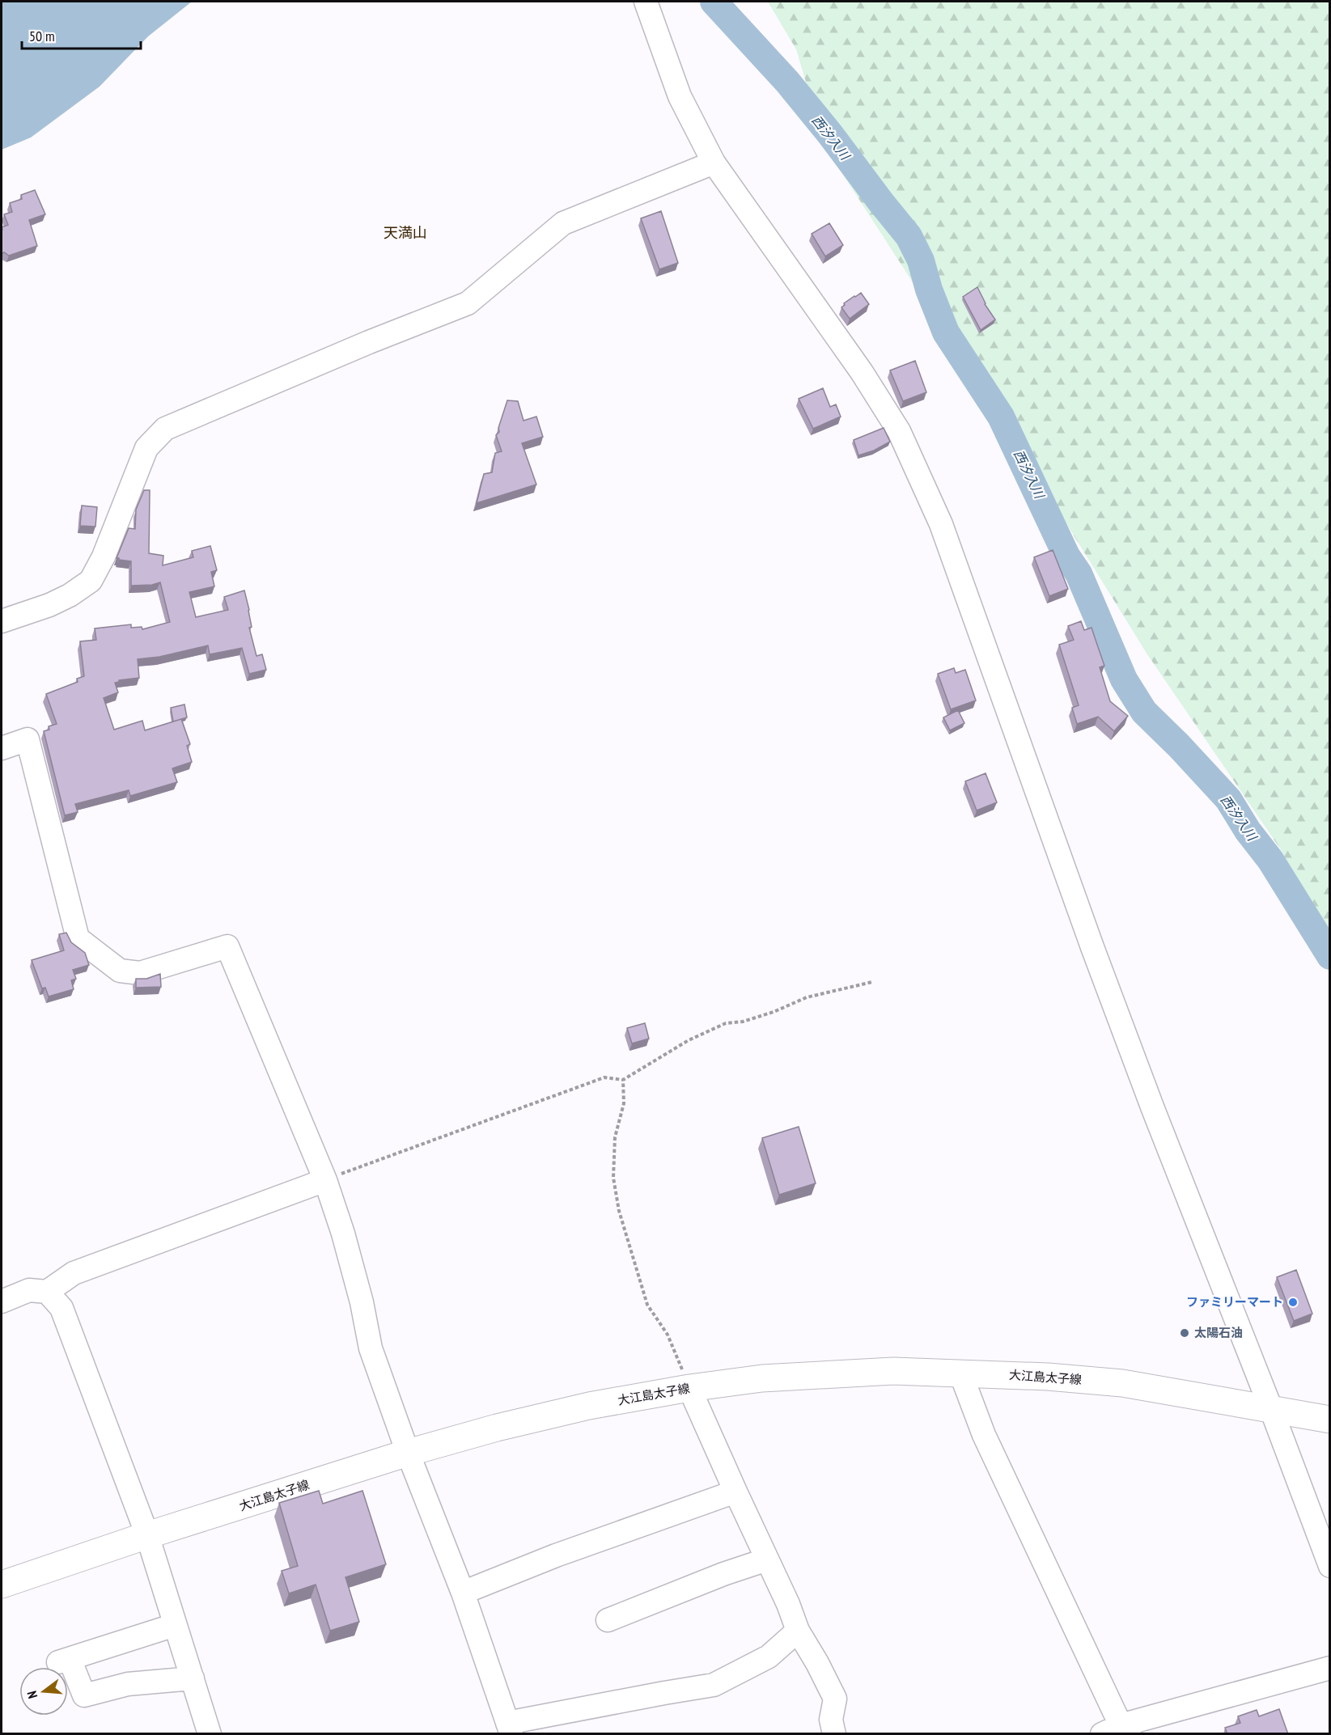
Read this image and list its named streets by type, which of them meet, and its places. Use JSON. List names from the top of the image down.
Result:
{
  "streets": {
    "main road": ["大江島太子線"]
  },
  "districts": ["天満山"],
  "water": ["西汐入川"],
  "places": ["ファミリーマート", "太陽石油"],
  "scale_bar": "50 m",
  "north": "left"
}
